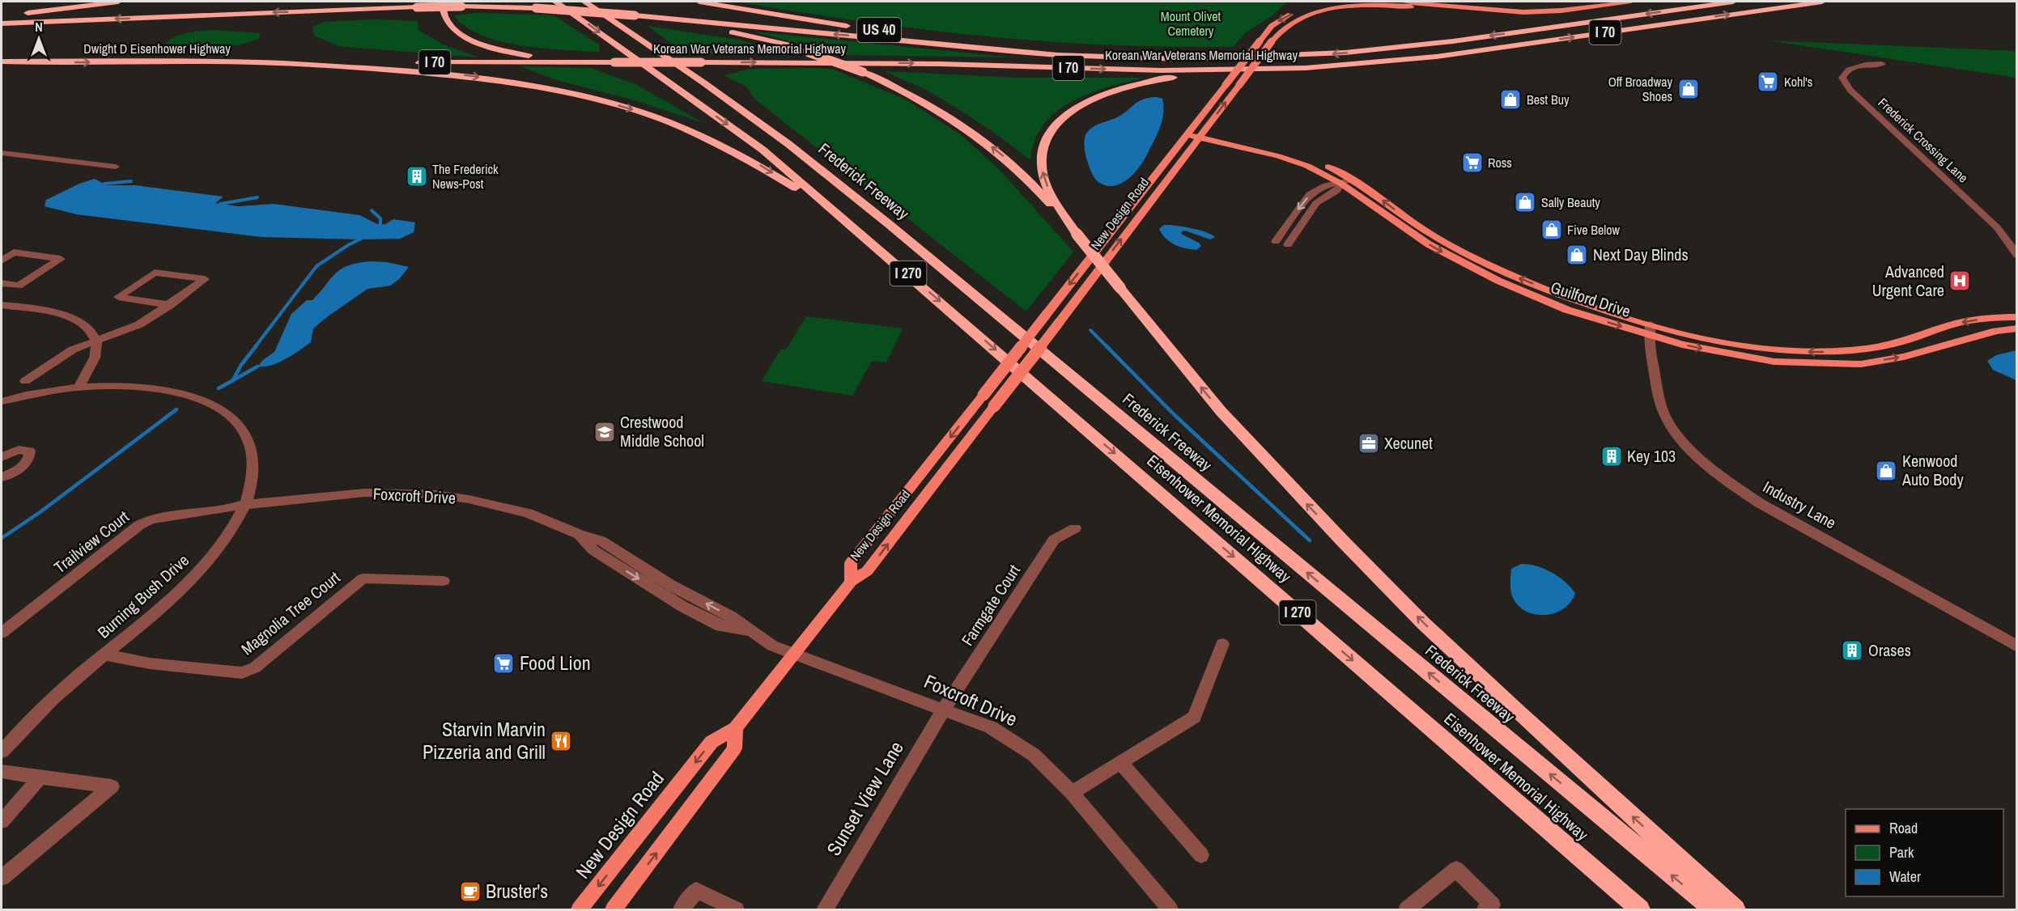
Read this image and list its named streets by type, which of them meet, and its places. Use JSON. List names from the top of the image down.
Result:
{
  "streets": {
    "highway": [
      "US 40",
      "I 70",
      "Dwight D Eisenhower Highway",
      "Korean War Veterans Memorial Highway",
      "Frederick Freeway",
      "I 270",
      "Eisenhower Memorial Highway"
    ],
    "main road": ["New Design Road", "Guilford Drive"],
    "street": [
      "Frederick Crossing Lane",
      "Foxcroft Drive",
      "Industry Lane",
      "Trailview Court",
      "Burning Bush Drive",
      "Farmgate Court",
      "Magnolia Tree Court",
      "Sunset View Lane"
    ]
  },
  "crossings": [
    ["US 40", "Korean War Veterans Memorial Highway"],
    ["Dwight D Eisenhower Highway", "Korean War Veterans Memorial Highway"],
    ["New Design Road", "Guilford Drive"],
    ["New Design Road", "Foxcroft Drive"],
    ["Guilford Drive", "Industry Lane"],
    ["Foxcroft Drive", "Trailview Court"],
    ["Foxcroft Drive", "Burning Bush Drive"],
    ["Foxcroft Drive", "Farmgate Court"],
    ["Foxcroft Drive", "Sunset View Lane"],
    ["Trailview Court", "Burning Bush Drive"],
    ["Burning Bush Drive", "Magnolia Tree Court"],
    ["Farmgate Court", "Sunset View Lane"]
  ],
  "parks": ["Mount Olivet Cemetery"],
  "places": {
    "supermarket": ["Kohl's", "Ross", "Food Lion"],
    "shop": [
      "Off Broadway Shoes",
      "Best Buy",
      "Sally Beauty",
      "Five Below",
      "Next Day Blinds",
      "Kenwood Auto Body"
    ],
    "building": ["The Frederick News-Post", "Key 103", "Orases"],
    "hospital": ["Advanced Urgent Care"],
    "school or university": ["Crestwood Middle School"],
    "office": ["Xecunet"],
    "restaurant": ["Starvin Marvin Pizzeria and Grill"],
    "cafe": ["Bruster's"]
  },
  "legend": ["Road", "Park", "Water"],
  "north": "top"
}
